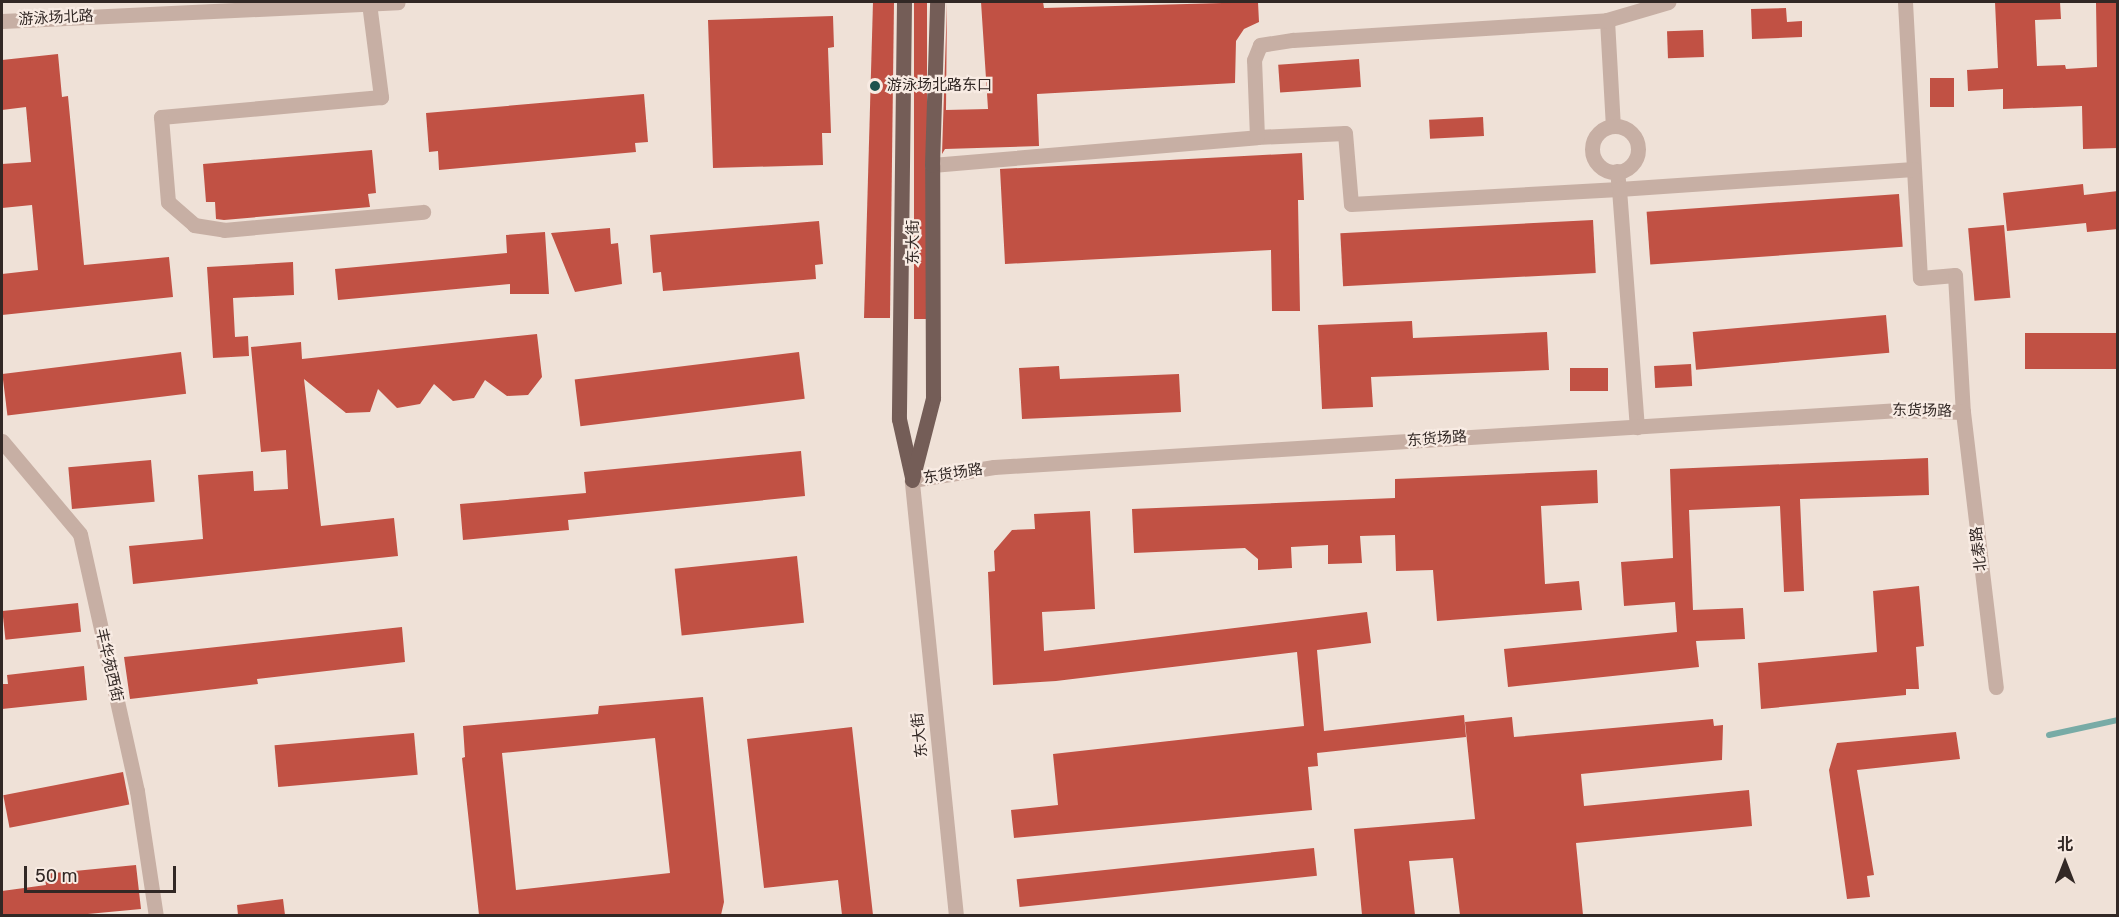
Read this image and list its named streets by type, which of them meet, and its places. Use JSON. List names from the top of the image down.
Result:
{
  "streets": {
    "main road": ["东大街"],
    "street": [
      "游泳场北路",
      "东货场路",
      "北泰路",
      "丰华苑西街"
    ]
  },
  "crossings": [
    ["东大街", "东货场路"],
    ["东货场路", "北泰路"]
  ],
  "places": ["游泳场北路东口"],
  "scale_bar": "50 m",
  "north": "top"
}
